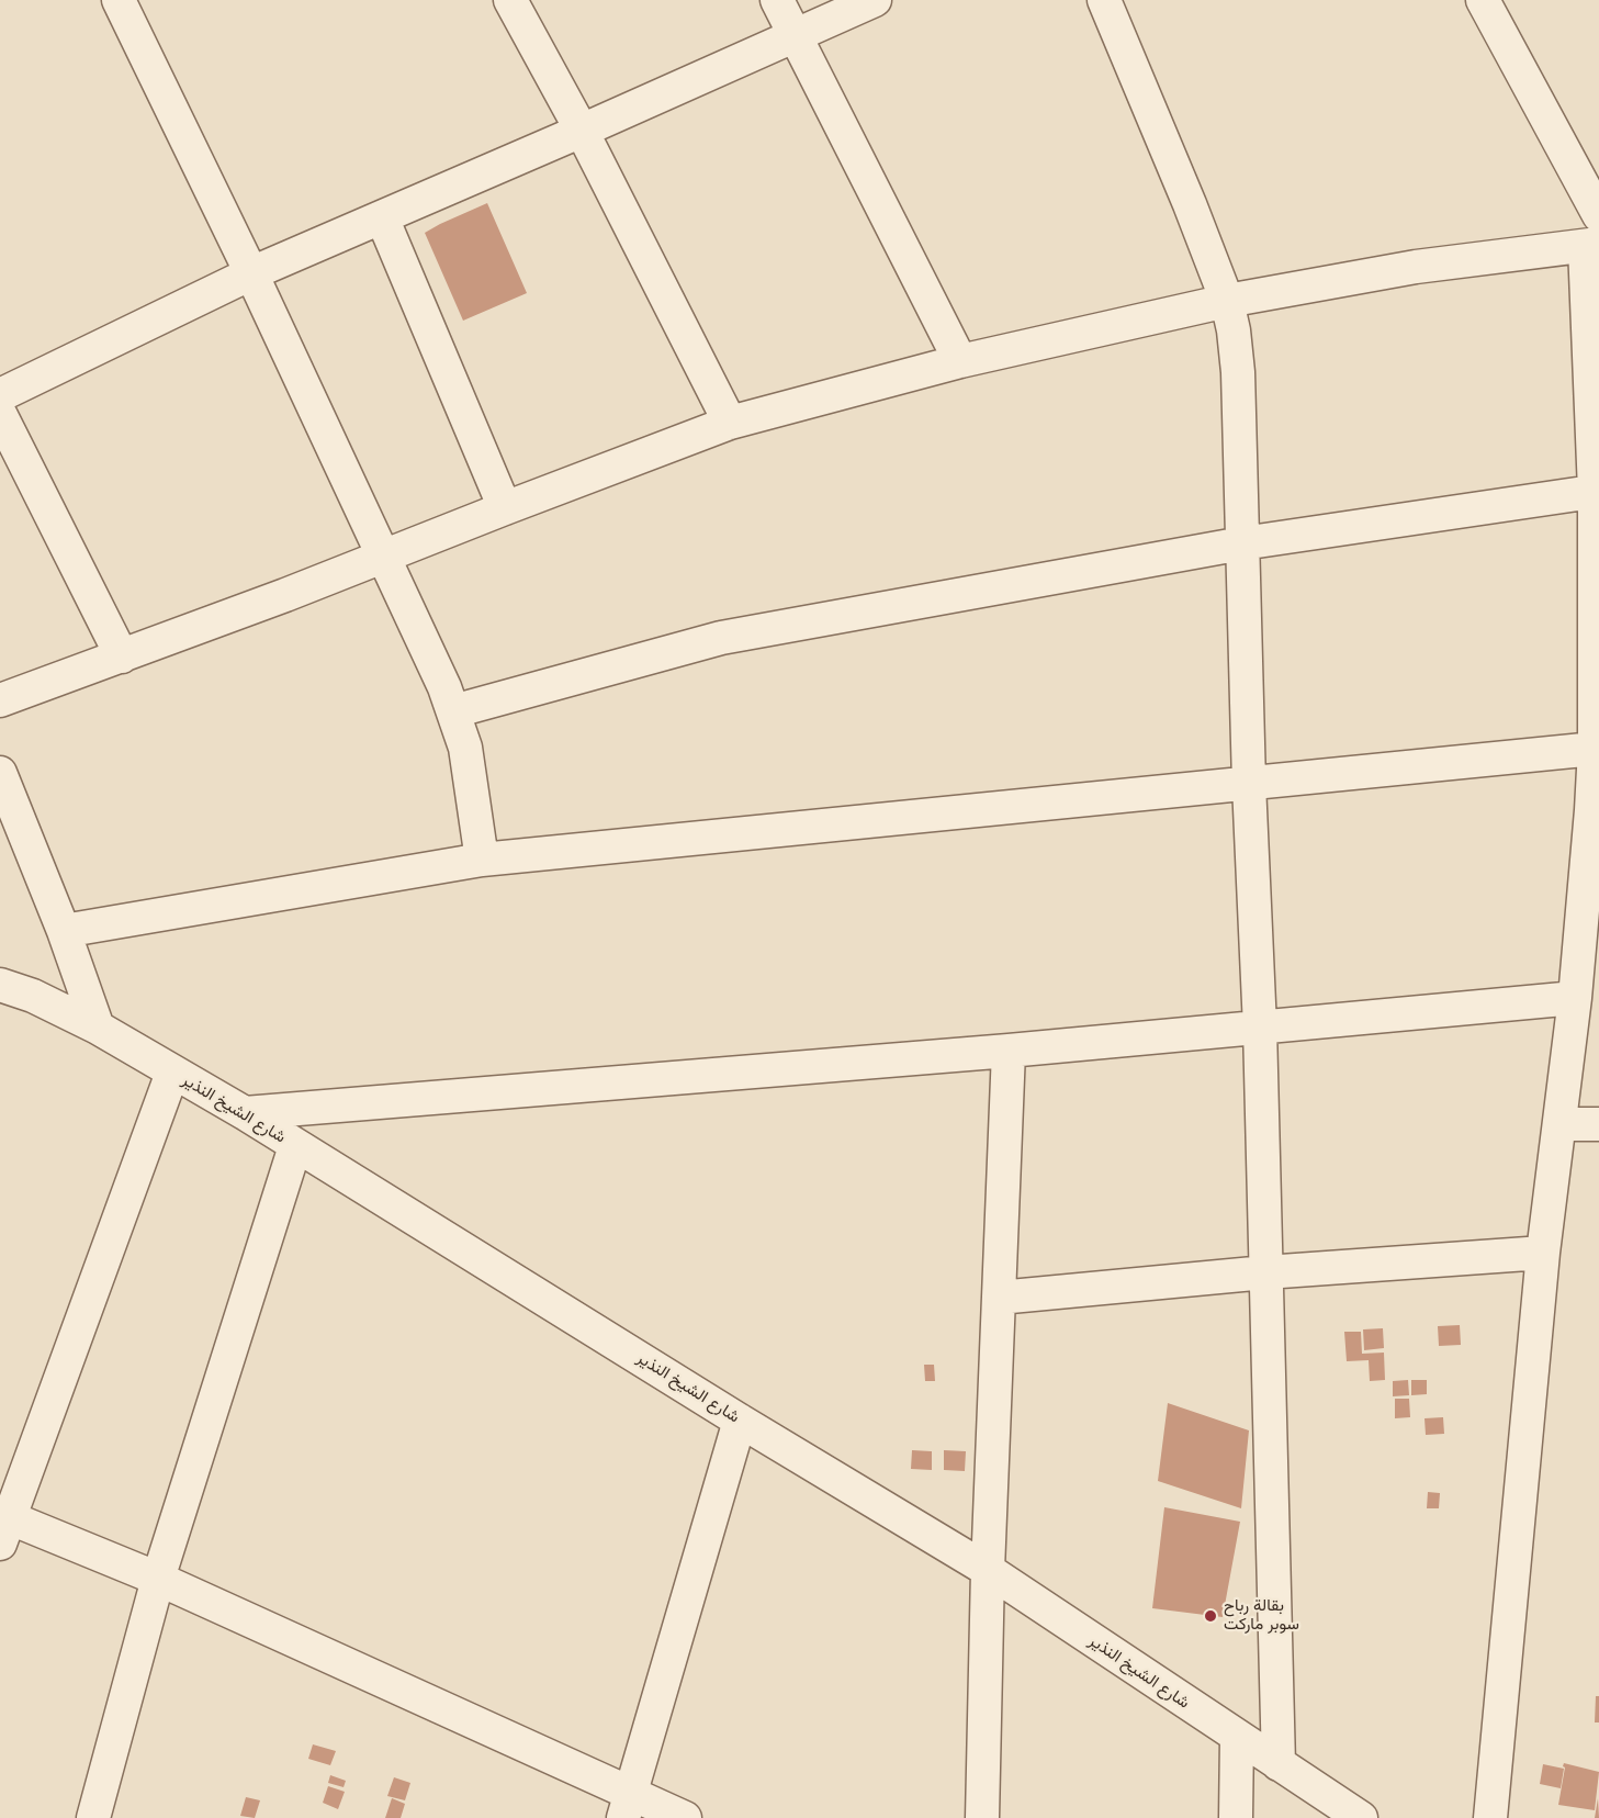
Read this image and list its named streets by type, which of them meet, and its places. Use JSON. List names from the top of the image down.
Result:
{
  "streets": {
    "street": ["شارع الشيخ النذير"]
  },
  "places": ["بقالة رباح سوبر ماركت"]
}
